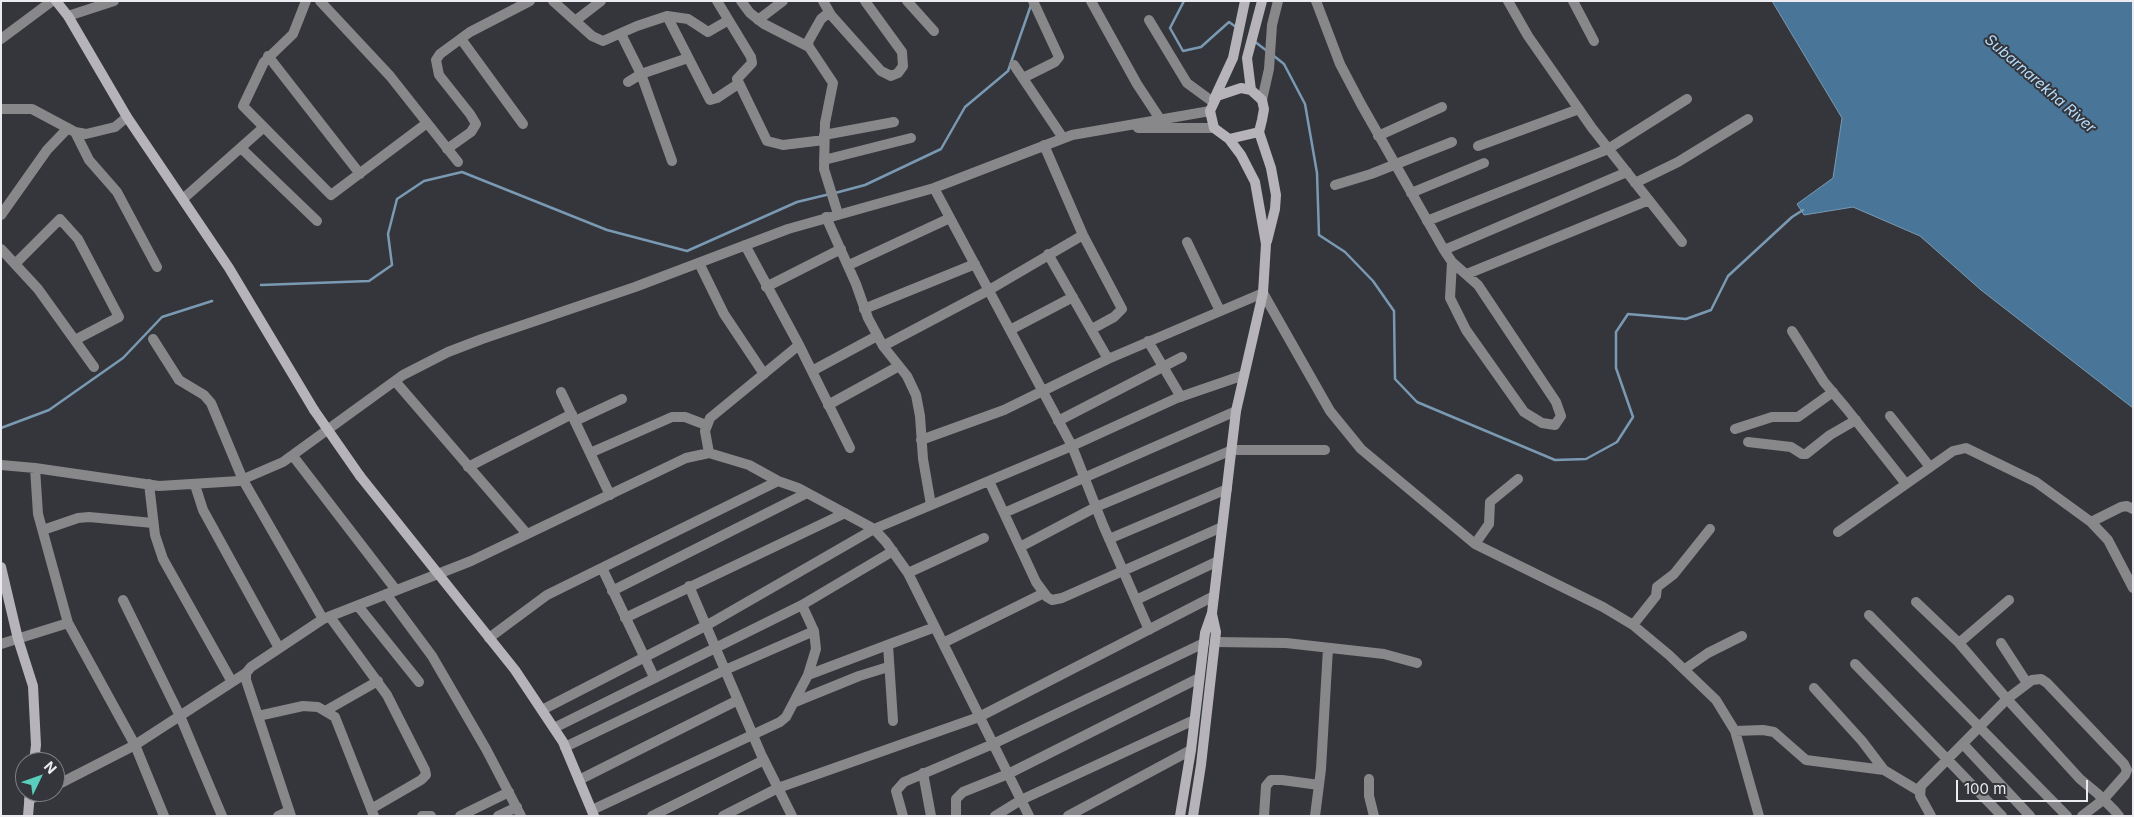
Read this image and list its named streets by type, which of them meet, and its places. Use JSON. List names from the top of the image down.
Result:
{
  "water": ["Subarnarekha River"],
  "scale_bar": "100 m",
  "north": "top right"
}
